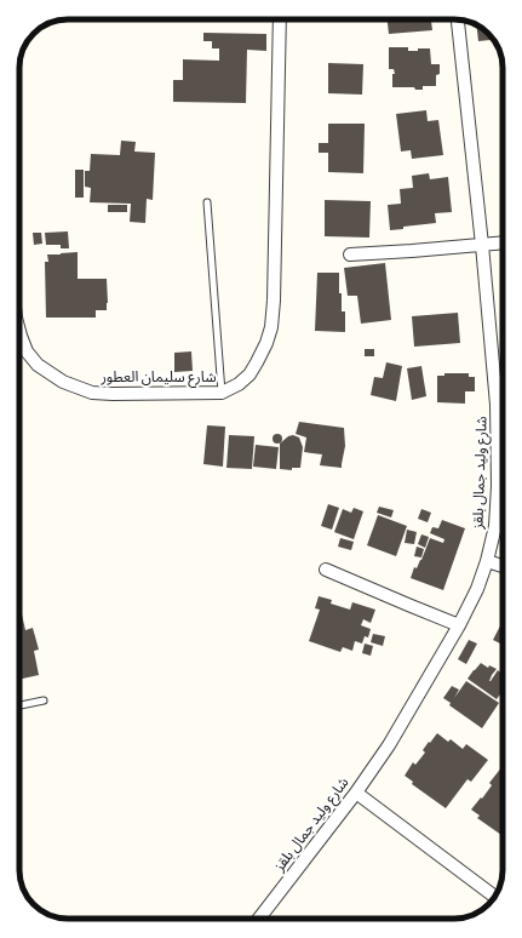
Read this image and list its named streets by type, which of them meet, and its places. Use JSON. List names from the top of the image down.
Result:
{
  "streets": {
    "street": ["شارع سليمان العطور", "شارع وليد جمال بلقز"]
  }
}
